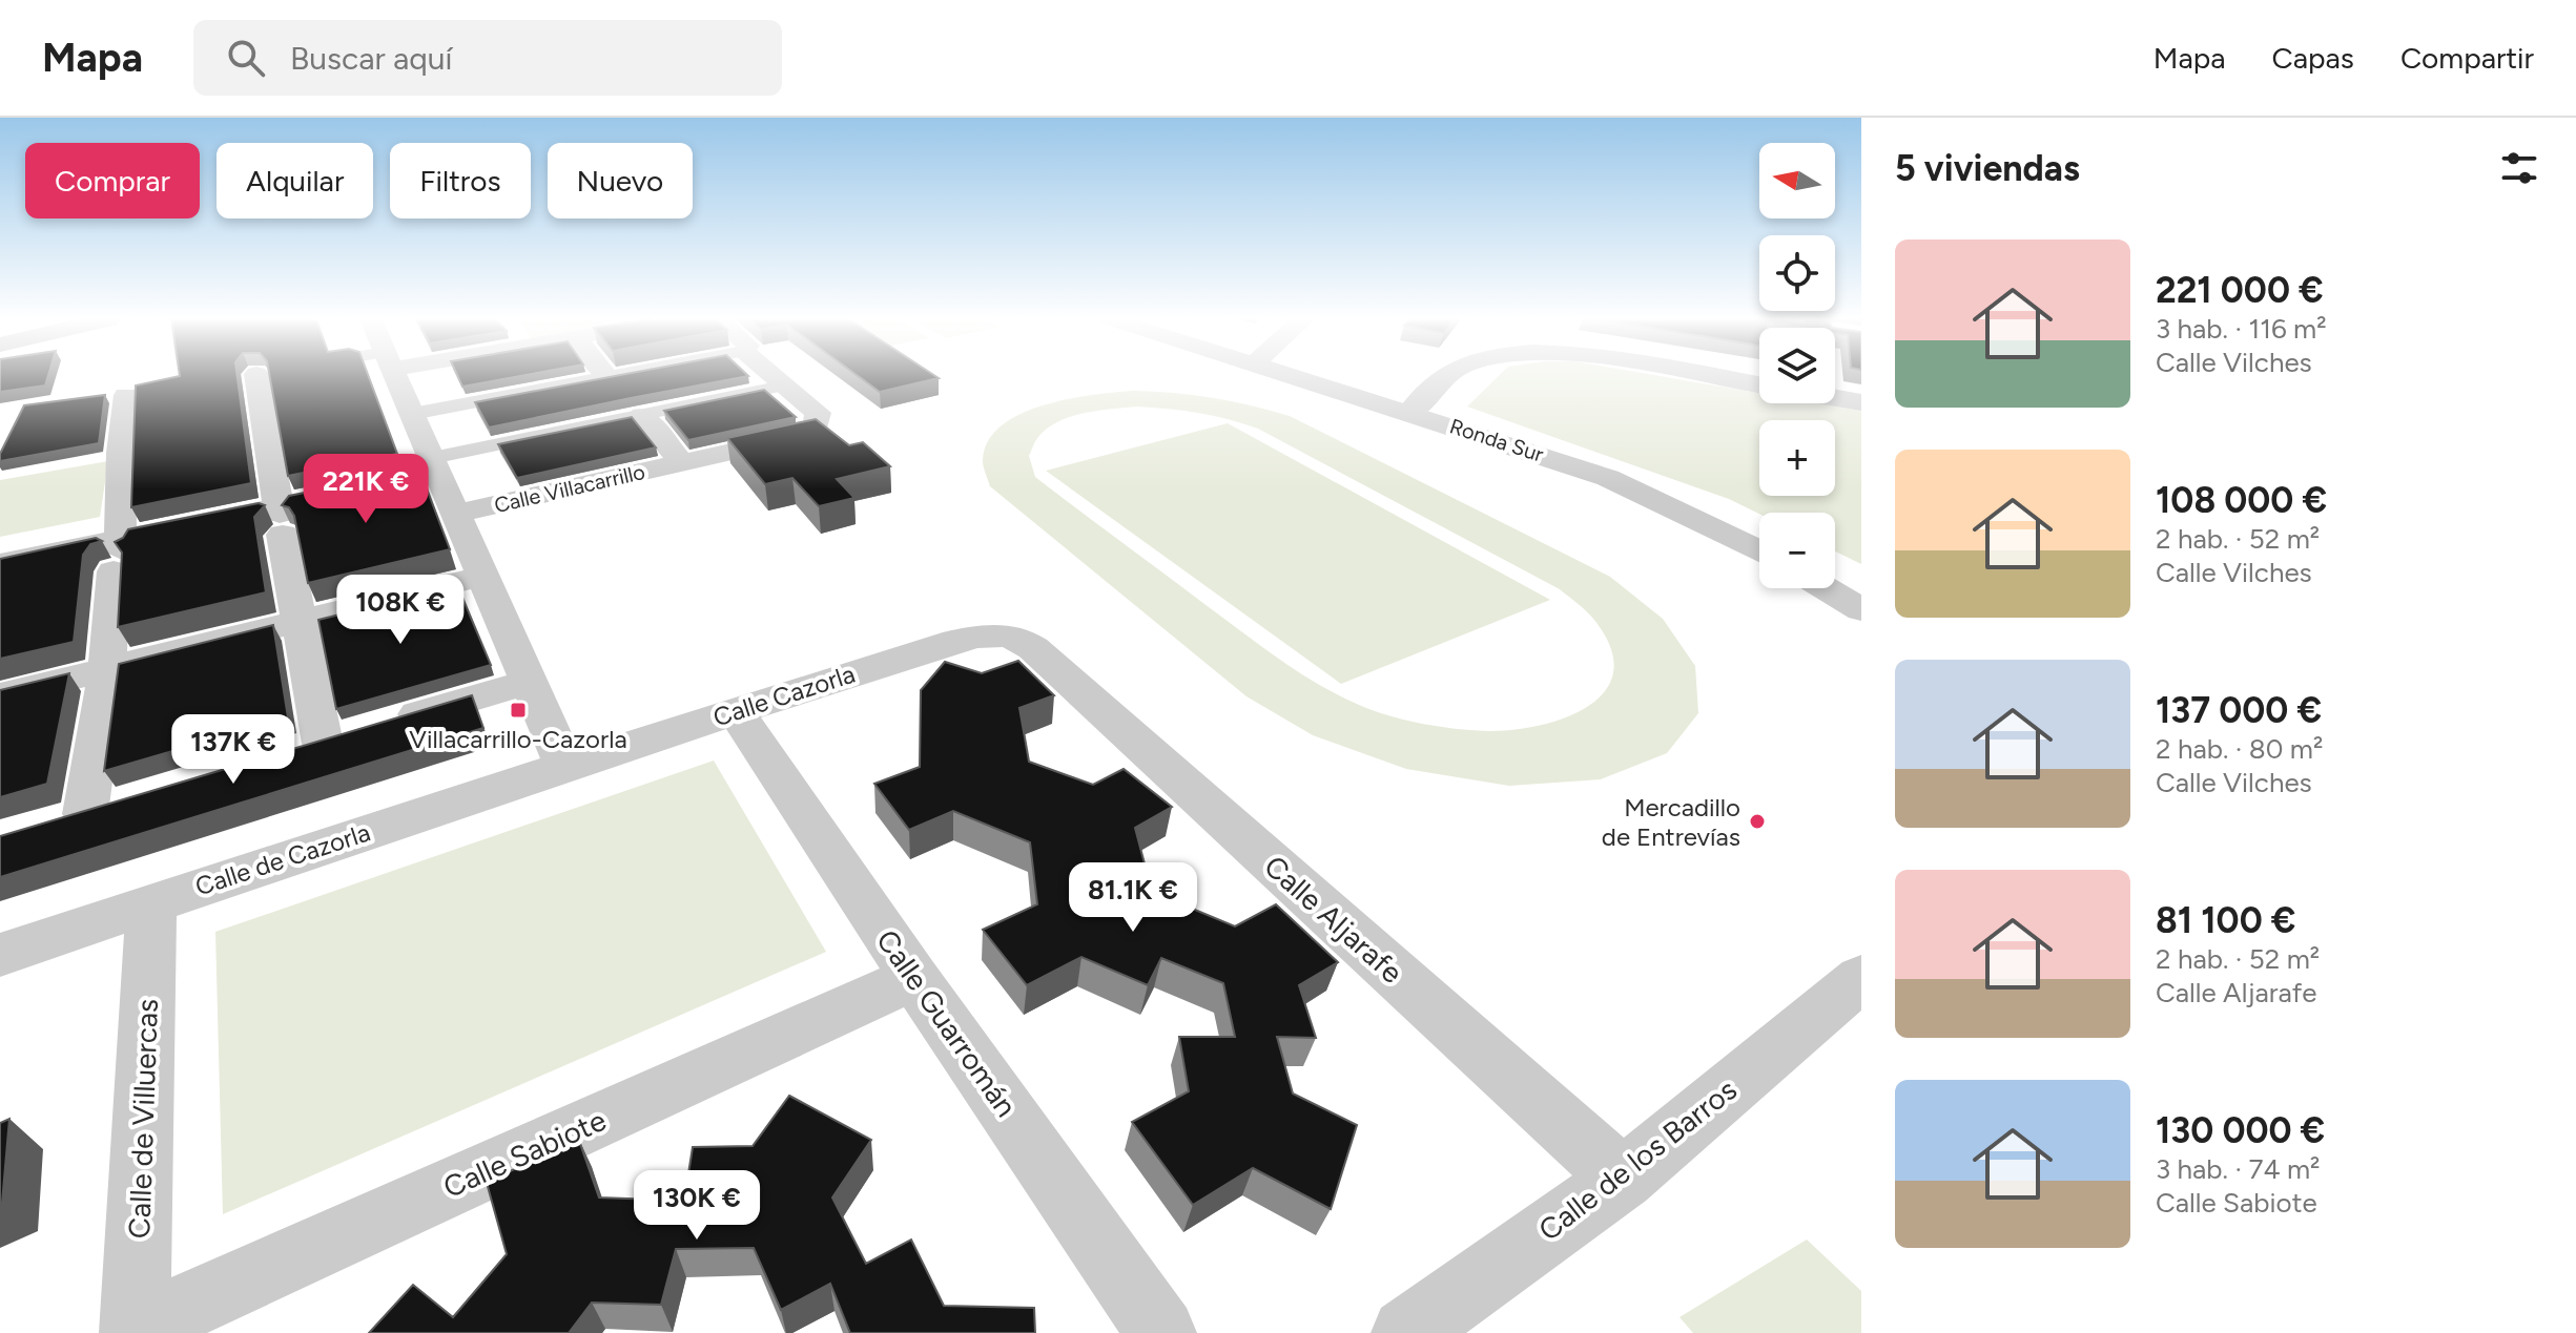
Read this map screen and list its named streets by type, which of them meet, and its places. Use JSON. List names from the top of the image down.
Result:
{
  "streets": {
    "street": [
      "Ronda Sur",
      "Calle Villacarrillo",
      "Calle Cazorla",
      "Calle de Cazorla",
      "Calle Aljarafe",
      "Calle Guarromán",
      "Calle de Villuercas",
      "Calle Sabiote",
      "Calle de los Barros"
    ]
  },
  "crossings": [
    ["Calle Villacarrillo", "Calle Cazorla"],
    ["Calle Villacarrillo", "Calle de Cazorla"],
    ["Calle Cazorla", "Calle de Cazorla"],
    ["Calle Cazorla", "Calle Aljarafe"],
    ["Calle Cazorla", "Calle Guarromán"],
    ["Calle de Cazorla", "Calle de Villuercas"],
    ["Calle Aljarafe", "Calle de los Barros"],
    ["Calle Guarromán", "Calle Sabiote"],
    ["Calle de Villuercas", "Calle Sabiote"]
  ],
  "places": {
    "transit": ["Villacarrillo-Cazorla"],
    "other": ["Mercadillo de Entrevías"]
  },
  "north": "left",
  "page": {
    "header": "Mapa",
    "search": "Buscar aquí",
    "nav": ["Mapa", "Capas", "Compartir"],
    "heading": "5 viviendas",
    "map_buttons": ["+", "−"],
    "chip": [
      "Comprar",
      "Alquilar",
      "Filtros",
      "Nuevo"
    ],
    "list": [
      {
        "name": "221 000 €",
        "note": "3 hab. · 116 m² · Calle Vilches"
      },
      {
        "name": "108 000 €",
        "note": "2 hab. · 52 m² · Calle Vilches"
      },
      {
        "name": "137 000 €",
        "note": "2 hab. · 80 m² · Calle Vilches"
      },
      {
        "name": "81 100 €",
        "note": "2 hab. · 52 m² · Calle Aljarafe"
      },
      {
        "name": "130 000 €",
        "note": "3 hab. · 74 m² · Calle Sabiote"
      }
    ],
    "price": [
      "221K €",
      "108K €",
      "137K €",
      "81.1K €",
      "130K €"
    ]
  }
}
